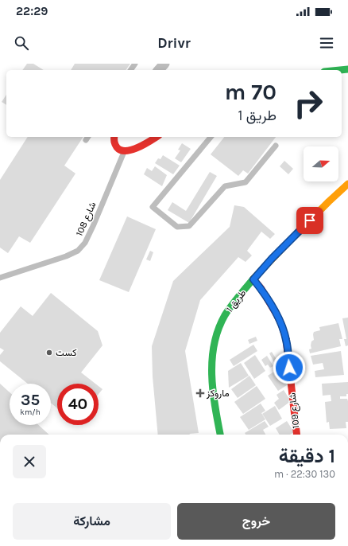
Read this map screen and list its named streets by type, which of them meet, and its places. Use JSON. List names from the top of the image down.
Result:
{
  "streets": {
    "street": ["طريق 1", "شارع 109"],
    "lane": ["شارع 108"]
  },
  "crossings": [
    ["طريق 1", "شارع 109"]
  ],
  "places": {
    "other": ["كست"],
    "health": ["ماروكز"]
  },
  "north": "right",
  "page": {
    "status": "22:29",
    "header": "Drivr",
    "turn": ["70 m", "طريق 1"],
    "speed": "35 km/h",
    "limit": "40",
    "heading": ["1 دقيقة", "130 m · 22:30"],
    "buttons": ["خروج", "مشاركة"]
  }
}
